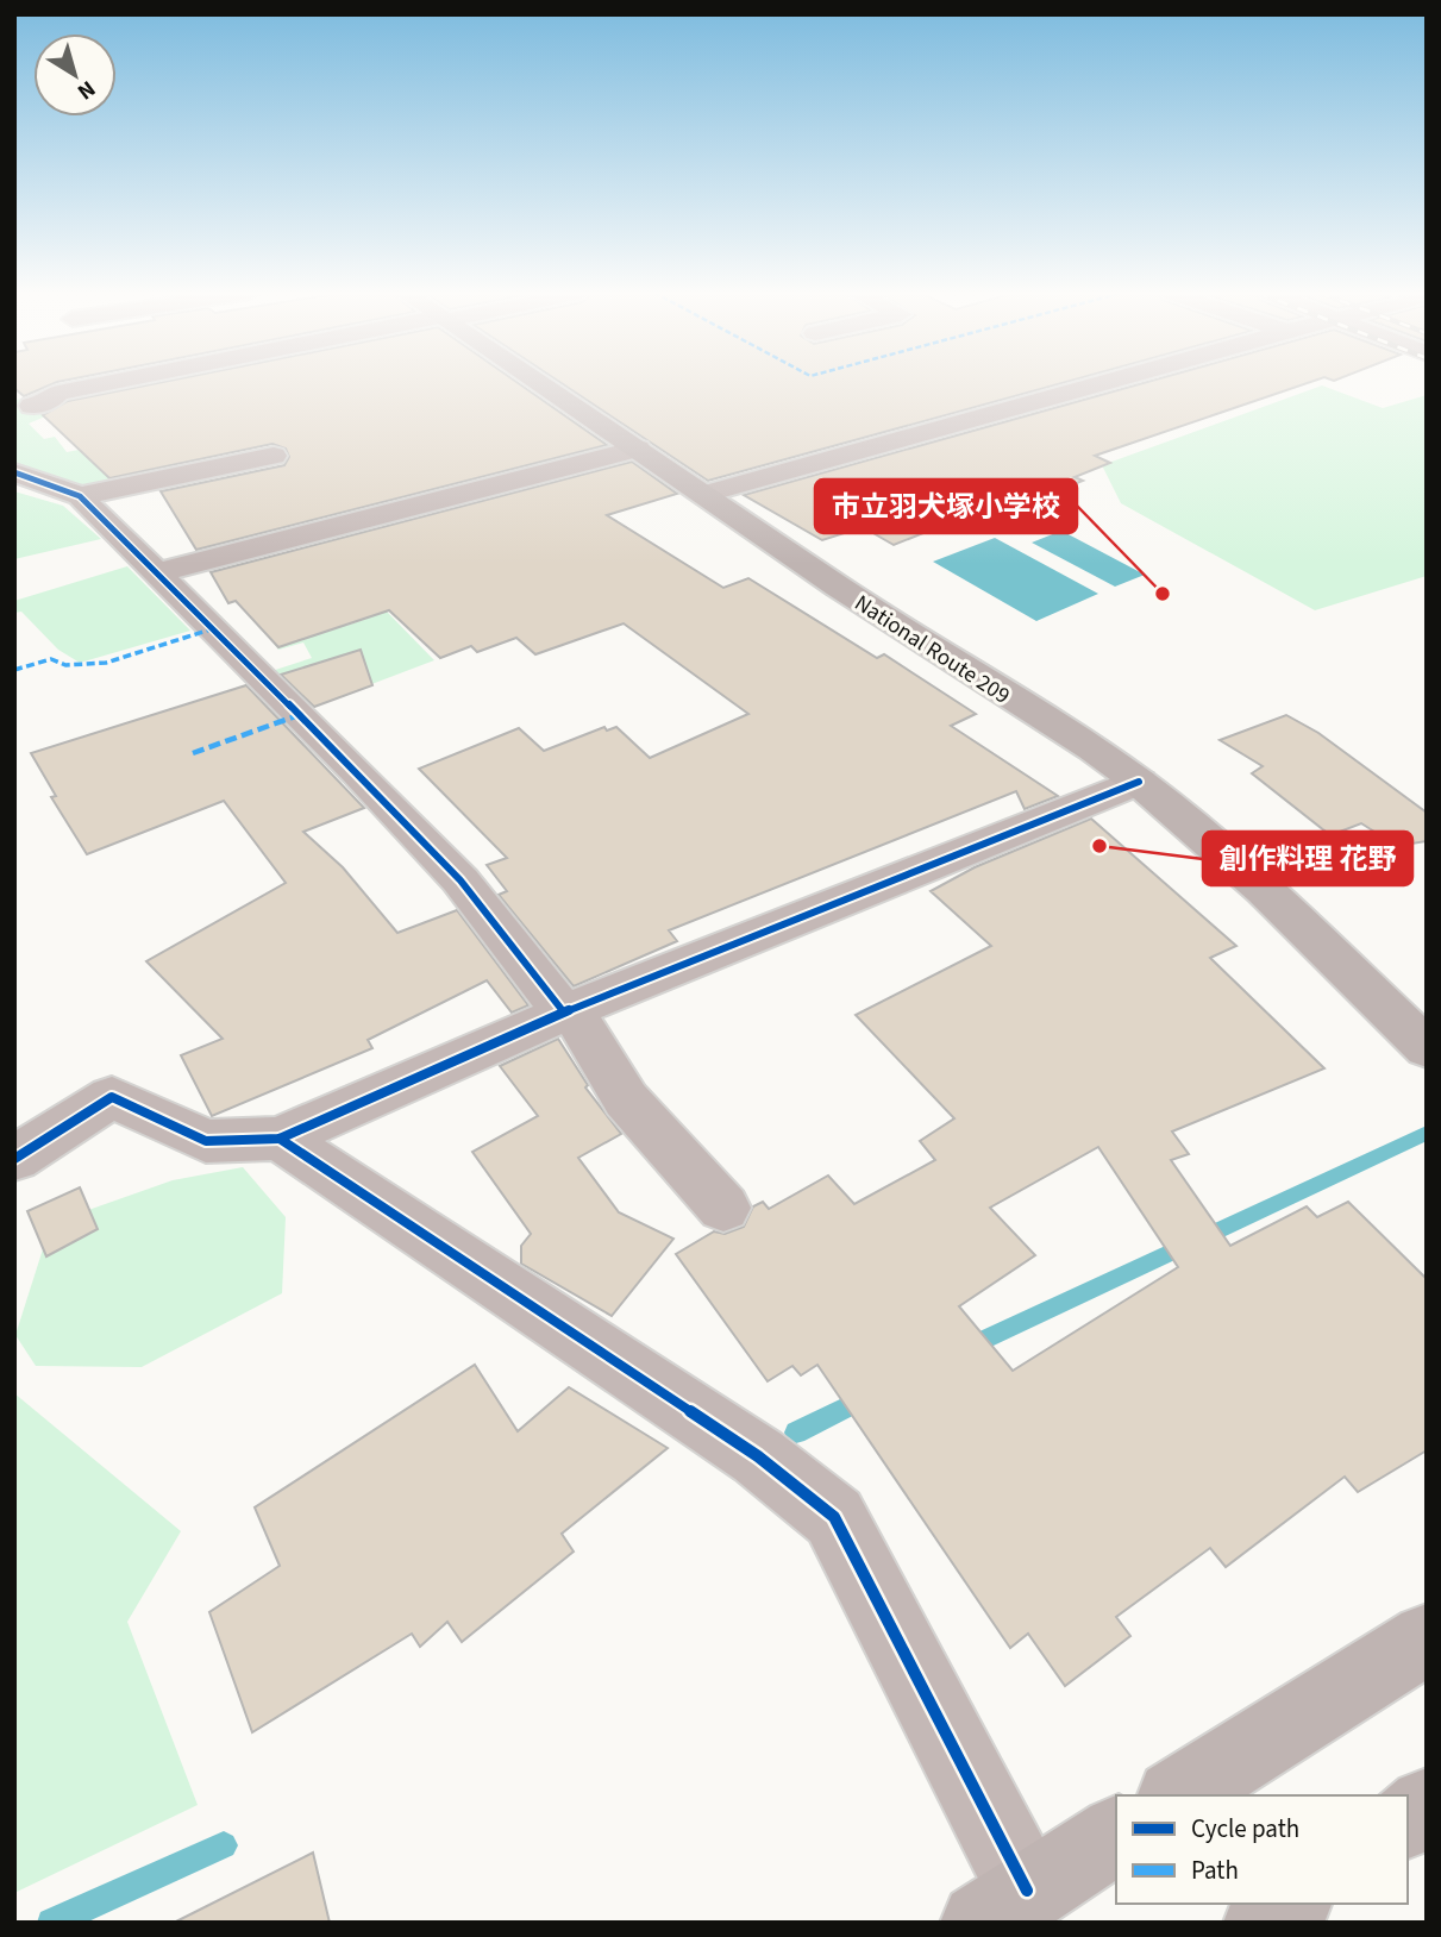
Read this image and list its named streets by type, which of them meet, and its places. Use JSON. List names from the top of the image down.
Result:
{
  "streets": {
    "highway": ["National Route 209"]
  },
  "places": ["市立羽犬塚小学校", "創作料理 花野"],
  "legend": ["Cycle path", "Path"],
  "north": "bottom right"
}
